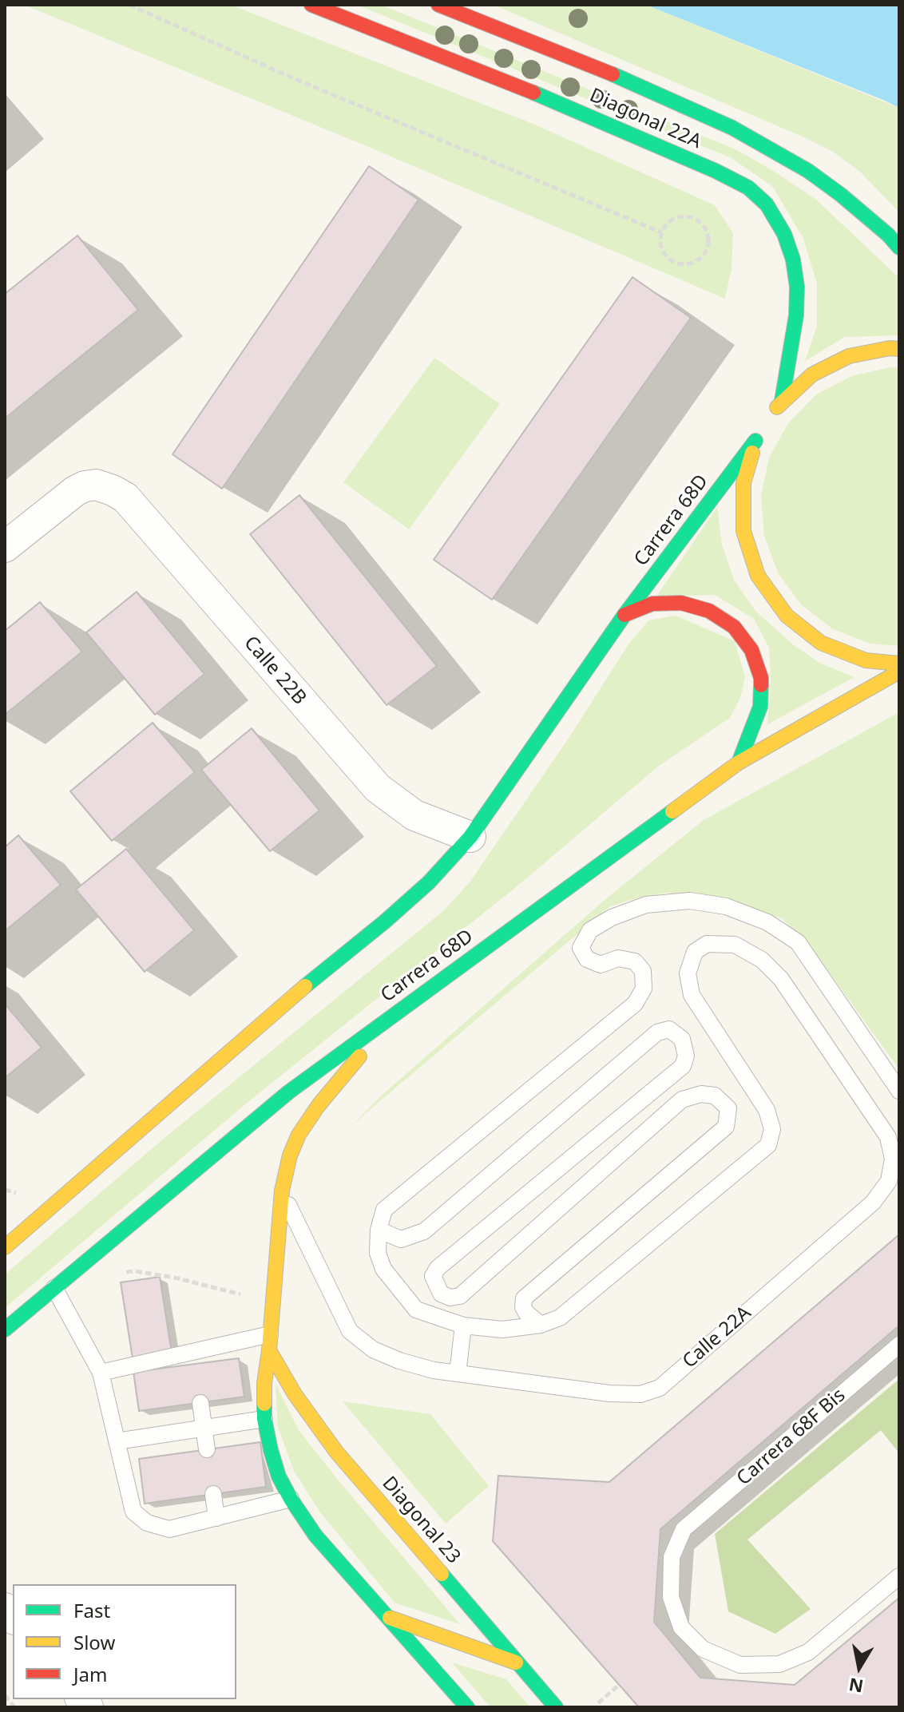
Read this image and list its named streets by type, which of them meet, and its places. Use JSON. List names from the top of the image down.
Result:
{
  "streets": {
    "main road": ["Diagonal 22A", "Carrera 68D", "Diagonal 23"],
    "street": ["Calle 22B"],
    "lane": ["Calle 22A", "Carrera 68F Bis"]
  },
  "crossings": [
    ["Diagonal 22A", "Carrera 68D"],
    ["Carrera 68D", "Calle 22B"]
  ],
  "legend": ["Fast", "Slow", "Jam"],
  "north": "bottom"
}
